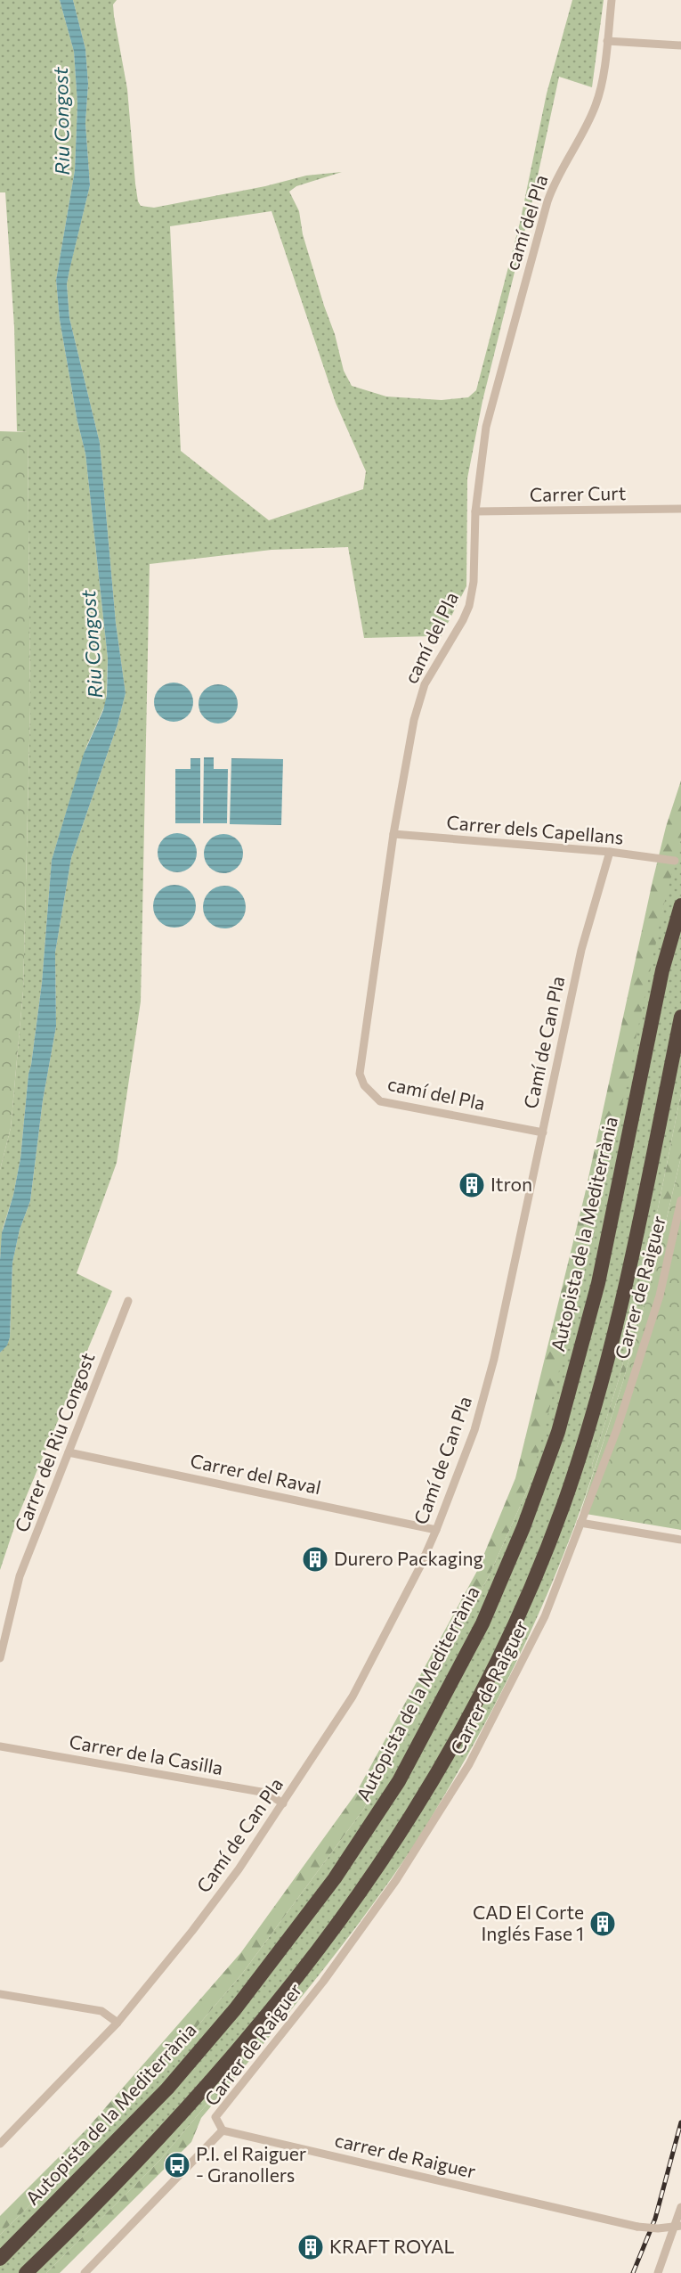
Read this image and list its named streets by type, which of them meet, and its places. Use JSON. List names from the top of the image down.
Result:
{
  "streets": {
    "highway": ["Autopista de la Mediterrània"],
    "street": [
      "camí del Pla",
      "Carrer Curt",
      "Carrer dels Capellans",
      "Camí de Can Pla",
      "Carrer de Raiguer",
      "Carrer del Riu Congost",
      "Carrer del Raval",
      "Carrer de la Casilla",
      "carrer de Raiguer"
    ]
  },
  "crossings": [
    ["camí del Pla", "Carrer Curt"],
    ["camí del Pla", "Carrer dels Capellans"],
    ["camí del Pla", "Camí de Can Pla"],
    ["Carrer dels Capellans", "Camí de Can Pla"],
    ["Camí de Can Pla", "Carrer del Raval"],
    ["Camí de Can Pla", "Carrer de la Casilla"],
    ["Carrer de Raiguer", "carrer de Raiguer"],
    ["Carrer del Riu Congost", "Carrer del Raval"]
  ],
  "water": ["Riu Congost"],
  "places": {
    "building": [
      "Itron",
      "Durero Packaging",
      "CAD El Corte Inglés Fase 1",
      "KRAFT ROYAL"
    ],
    "bus stop": ["P.I. el Raiguer - Granollers"]
  }
}
